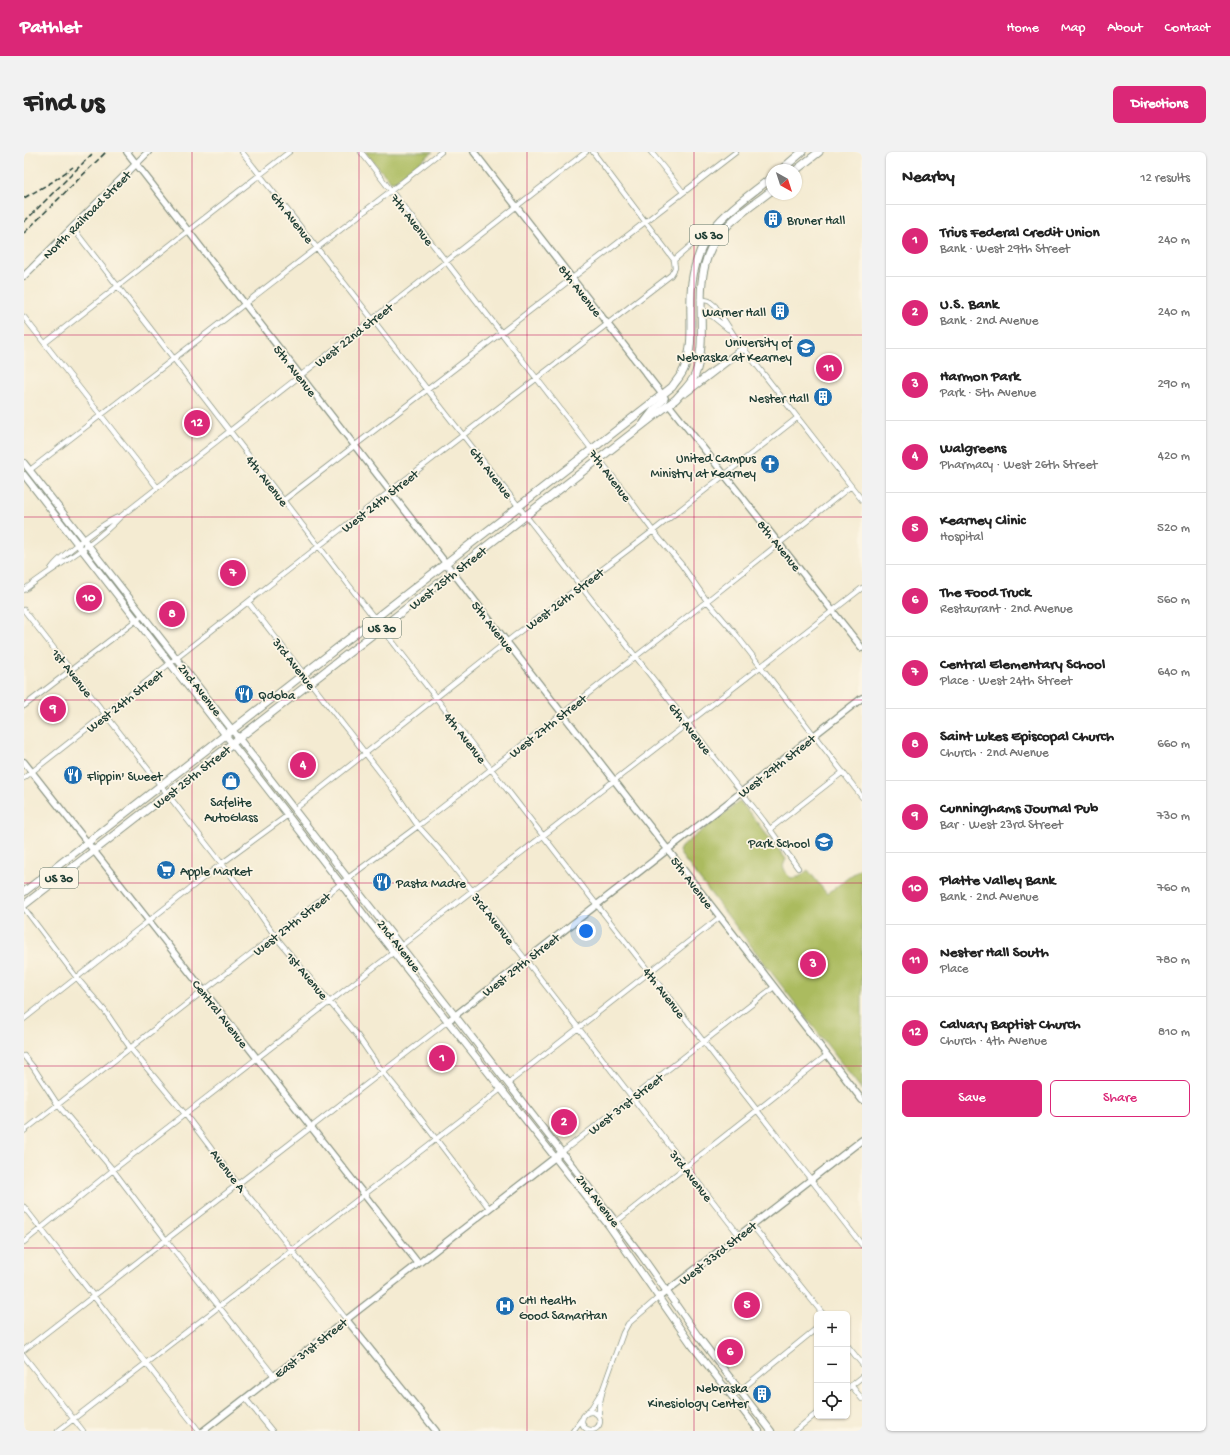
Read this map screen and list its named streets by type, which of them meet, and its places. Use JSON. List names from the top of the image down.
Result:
{
  "streets": {
    "main road": [
      "North Railroad Street",
      "US 30",
      "West 25th Street",
      "2nd Avenue"
    ],
    "street": [
      "6th Avenue",
      "7th Avenue",
      "8th Avenue",
      "West 22nd Street",
      "5th Avenue",
      "4th Avenue",
      "West 24th Street",
      "West 26th Street",
      "3rd Avenue",
      "1st Avenue",
      "West 27th Street",
      "West 29th Street",
      "Central Avenue",
      "West 31st Street",
      "Avenue A",
      "West 33rd Street",
      "East 31st Street"
    ]
  },
  "crossings": [
    ["North Railroad Street", "5th Avenue"],
    ["North Railroad Street", "4th Avenue"],
    ["6th Avenue", "West 22nd Street"],
    ["6th Avenue", "West 24th Street"],
    ["6th Avenue", "West 25th Street"],
    ["6th Avenue", "West 26th Street"],
    ["6th Avenue", "West 27th Street"],
    ["6th Avenue", "West 29th Street"],
    ["7th Avenue", "West 22nd Street"],
    ["7th Avenue", "West 24th Street"],
    ["7th Avenue", "West 25th Street"],
    ["7th Avenue", "West 26th Street"],
    ["7th Avenue", "West 27th Street"],
    ["7th Avenue", "West 29th Street"],
    ["US 30", "West 25th Street"],
    ["US 30", "Central Avenue"],
    ["8th Avenue", "West 22nd Street"],
    ["8th Avenue", "West 24th Street"],
    ["8th Avenue", "West 25th Street"],
    ["8th Avenue", "West 26th Street"],
    ["8th Avenue", "West 27th Street"],
    ["West 22nd Street", "5th Avenue"],
    ["West 22nd Street", "4th Avenue"],
    ["West 22nd Street", "2nd Avenue"],
    ["5th Avenue", "West 24th Street"],
    ["5th Avenue", "West 25th Street"],
    ["5th Avenue", "West 26th Street"],
    ["5th Avenue", "West 27th Street"],
    ["5th Avenue", "West 29th Street"],
    ["5th Avenue", "West 31st Street"],
    ["4th Avenue", "West 24th Street"],
    ["4th Avenue", "West 25th Street"],
    ["4th Avenue", "West 26th Street"],
    ["4th Avenue", "West 27th Street"],
    ["4th Avenue", "West 29th Street"],
    ["4th Avenue", "West 31st Street"],
    ["4th Avenue", "West 33rd Street"],
    ["West 24th Street", "3rd Avenue"],
    ["West 24th Street", "1st Avenue"],
    ["West 24th Street", "2nd Avenue"],
    ["West 24th Street", "Central Avenue"],
    ["West 25th Street", "3rd Avenue"],
    ["West 25th Street", "1st Avenue"],
    ["West 25th Street", "2nd Avenue"],
    ["West 25th Street", "Central Avenue"],
    ["West 26th Street", "3rd Avenue"],
    ["West 26th Street", "2nd Avenue"],
    ["3rd Avenue", "West 27th Street"],
    ["3rd Avenue", "West 29th Street"],
    ["3rd Avenue", "West 31st Street"],
    ["3rd Avenue", "West 33rd Street"],
    ["1st Avenue", "West 27th Street"],
    ["1st Avenue", "West 29th Street"],
    ["1st Avenue", "West 31st Street"],
    ["2nd Avenue", "West 27th Street"],
    ["2nd Avenue", "West 29th Street"],
    ["2nd Avenue", "West 31st Street"],
    ["2nd Avenue", "West 33rd Street"],
    ["West 27th Street", "Central Avenue"],
    ["West 27th Street", "Avenue A"],
    ["West 29th Street", "Central Avenue"],
    ["West 29th Street", "Avenue A"],
    ["Central Avenue", "West 31st Street"],
    ["Central Avenue", "East 31st Street"],
    ["West 31st Street", "East 31st Street"],
    ["Avenue A", "East 31st Street"]
  ],
  "places": {
    "building": [
      "Bruner Hall",
      "Warner Hall",
      "Nester Hall",
      "Nebraska Kinesiology Center"
    ],
    "school or university": ["University of Nebraska at Kearney", "Park School"],
    "church": ["United Campus Ministry at Kearney"],
    "restaurant": ["Qdoba", "Flippin' Sweet", "Pasta Madre"],
    "shop": ["Safelite AutoGlass"],
    "supermarket": ["Apple Market"],
    "hospital": ["CHI Health Good Samaritan"]
  },
  "north": "bottom right",
  "page": {
    "header": "Pathlet",
    "nav": [
      "Home",
      "Map",
      "About",
      "Contact"
    ],
    "buttons": [
      "Directions",
      ["Save", "Share"]
    ],
    "title": "Find us",
    "heading": ["Nearby", "12 results"],
    "list": [
      {
        "mark": "1",
        "name": "Trius Federal Credit Union",
        "note": "Bank · West 29th Street",
        "value": "240 m"
      },
      {
        "mark": "2",
        "name": "U.S. Bank",
        "note": "Bank · 2nd Avenue",
        "value": "240 m"
      },
      {
        "mark": "3",
        "name": "Harmon Park",
        "note": "Park · 5th Avenue",
        "value": "290 m"
      },
      {
        "mark": "4",
        "name": "Walgreens",
        "note": "Pharmacy · West 26th Street",
        "value": "420 m"
      },
      {
        "mark": "5",
        "name": "Kearney Clinic",
        "note": "Hospital",
        "value": "520 m"
      },
      {
        "mark": "6",
        "name": "The Food Truck",
        "note": "Restaurant · 2nd Avenue",
        "value": "560 m"
      },
      {
        "mark": "7",
        "name": "Central Elementary School",
        "note": "Place · West 24th Street",
        "value": "640 m"
      },
      {
        "mark": "8",
        "name": "Saint Lukes Episcopal Church",
        "note": "Church · 2nd Avenue",
        "value": "660 m"
      },
      {
        "mark": "9",
        "name": "Cunninghams Journal Pub",
        "note": "Bar · West 23rd Street",
        "value": "730 m"
      },
      {
        "mark": "10",
        "name": "Platte Valley Bank",
        "note": "Bank · 2nd Avenue",
        "value": "760 m"
      },
      {
        "mark": "11",
        "name": "Nester Hall South",
        "note": "Place",
        "value": "780 m"
      },
      {
        "mark": "12",
        "name": "Calvary Baptist Church",
        "note": "Church · 4th Avenue",
        "value": "810 m"
      }
    ],
    "pins": [
      "11",
      "12",
      "7",
      "10",
      "8",
      "9",
      "4",
      "3",
      "1",
      "2",
      "5",
      "6"
    ],
    "map_buttons": ["+", "−"]
  }
}
